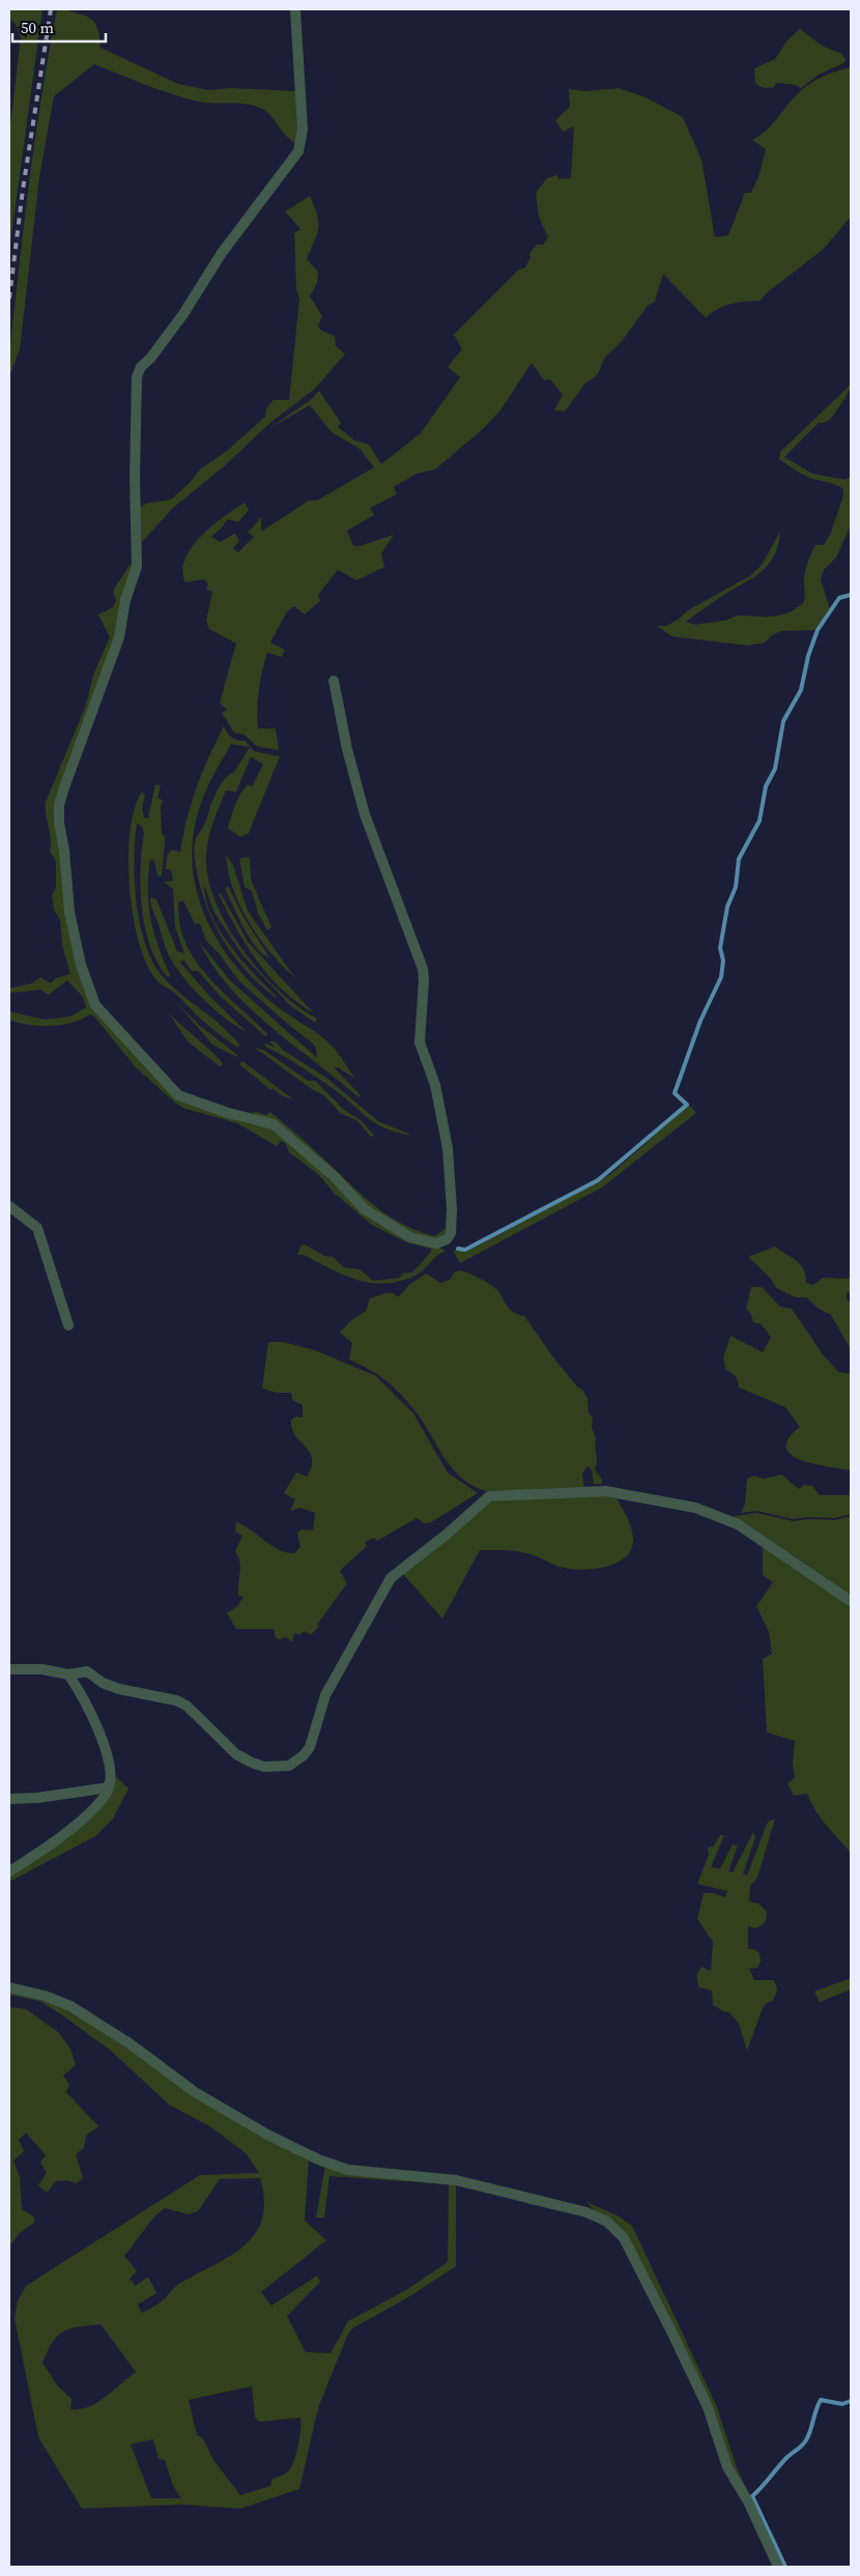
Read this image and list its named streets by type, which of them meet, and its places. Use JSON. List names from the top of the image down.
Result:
{
  "scale_bar": "50 m"
}
